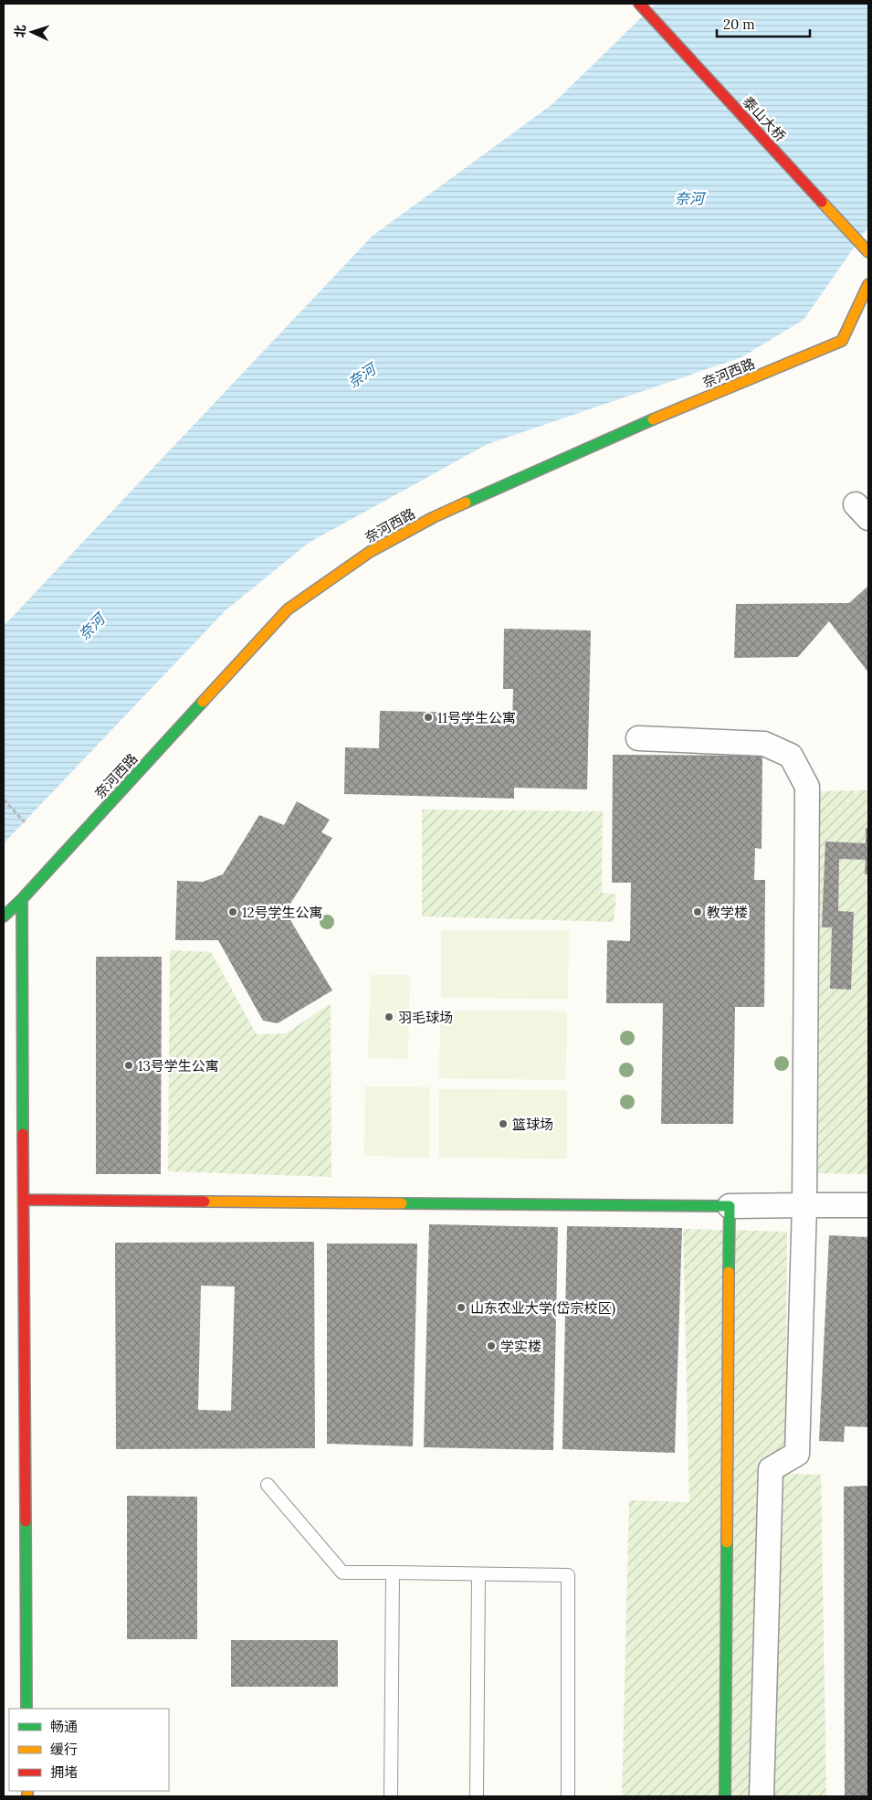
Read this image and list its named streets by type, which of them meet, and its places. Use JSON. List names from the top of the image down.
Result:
{
  "streets": {
    "street": ["泰山大桥", "奈河西路"]
  },
  "water": ["奈河"],
  "places": [
    "11号学生公寓",
    "12号学生公寓",
    "教学楼",
    "羽毛球场",
    "13号学生公寓",
    "篮球场",
    "山东农业大学(岱宗校区)",
    "学实楼"
  ],
  "legend": ["畅通", "缓行", "拥堵"],
  "scale_bar": "20 m",
  "north": "left"
}
